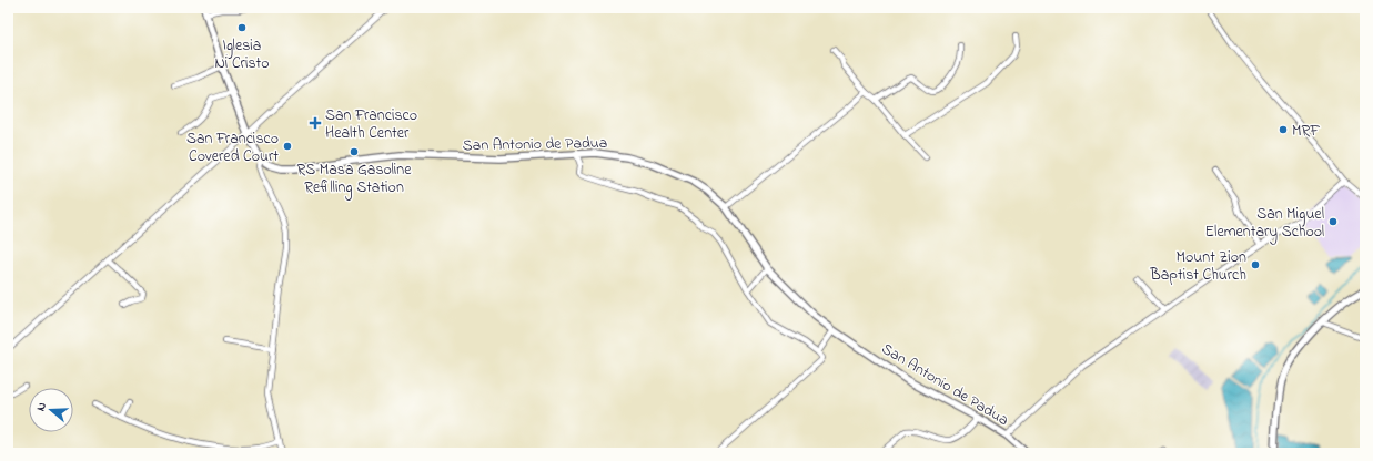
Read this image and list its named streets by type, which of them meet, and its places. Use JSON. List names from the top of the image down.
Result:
{
  "streets": {
    "street": ["San Antonio de Padua"]
  },
  "places": {
    "other": [
      "Iglesia Ni Cristo",
      "MRF",
      "San Francisco Covered Court",
      "RS Masa Gasoline Refilling Station",
      "San Miguel Elementary School",
      "Mount Zion Baptist Church"
    ],
    "health": ["San Francisco Health Center"]
  },
  "north": "left"
}
